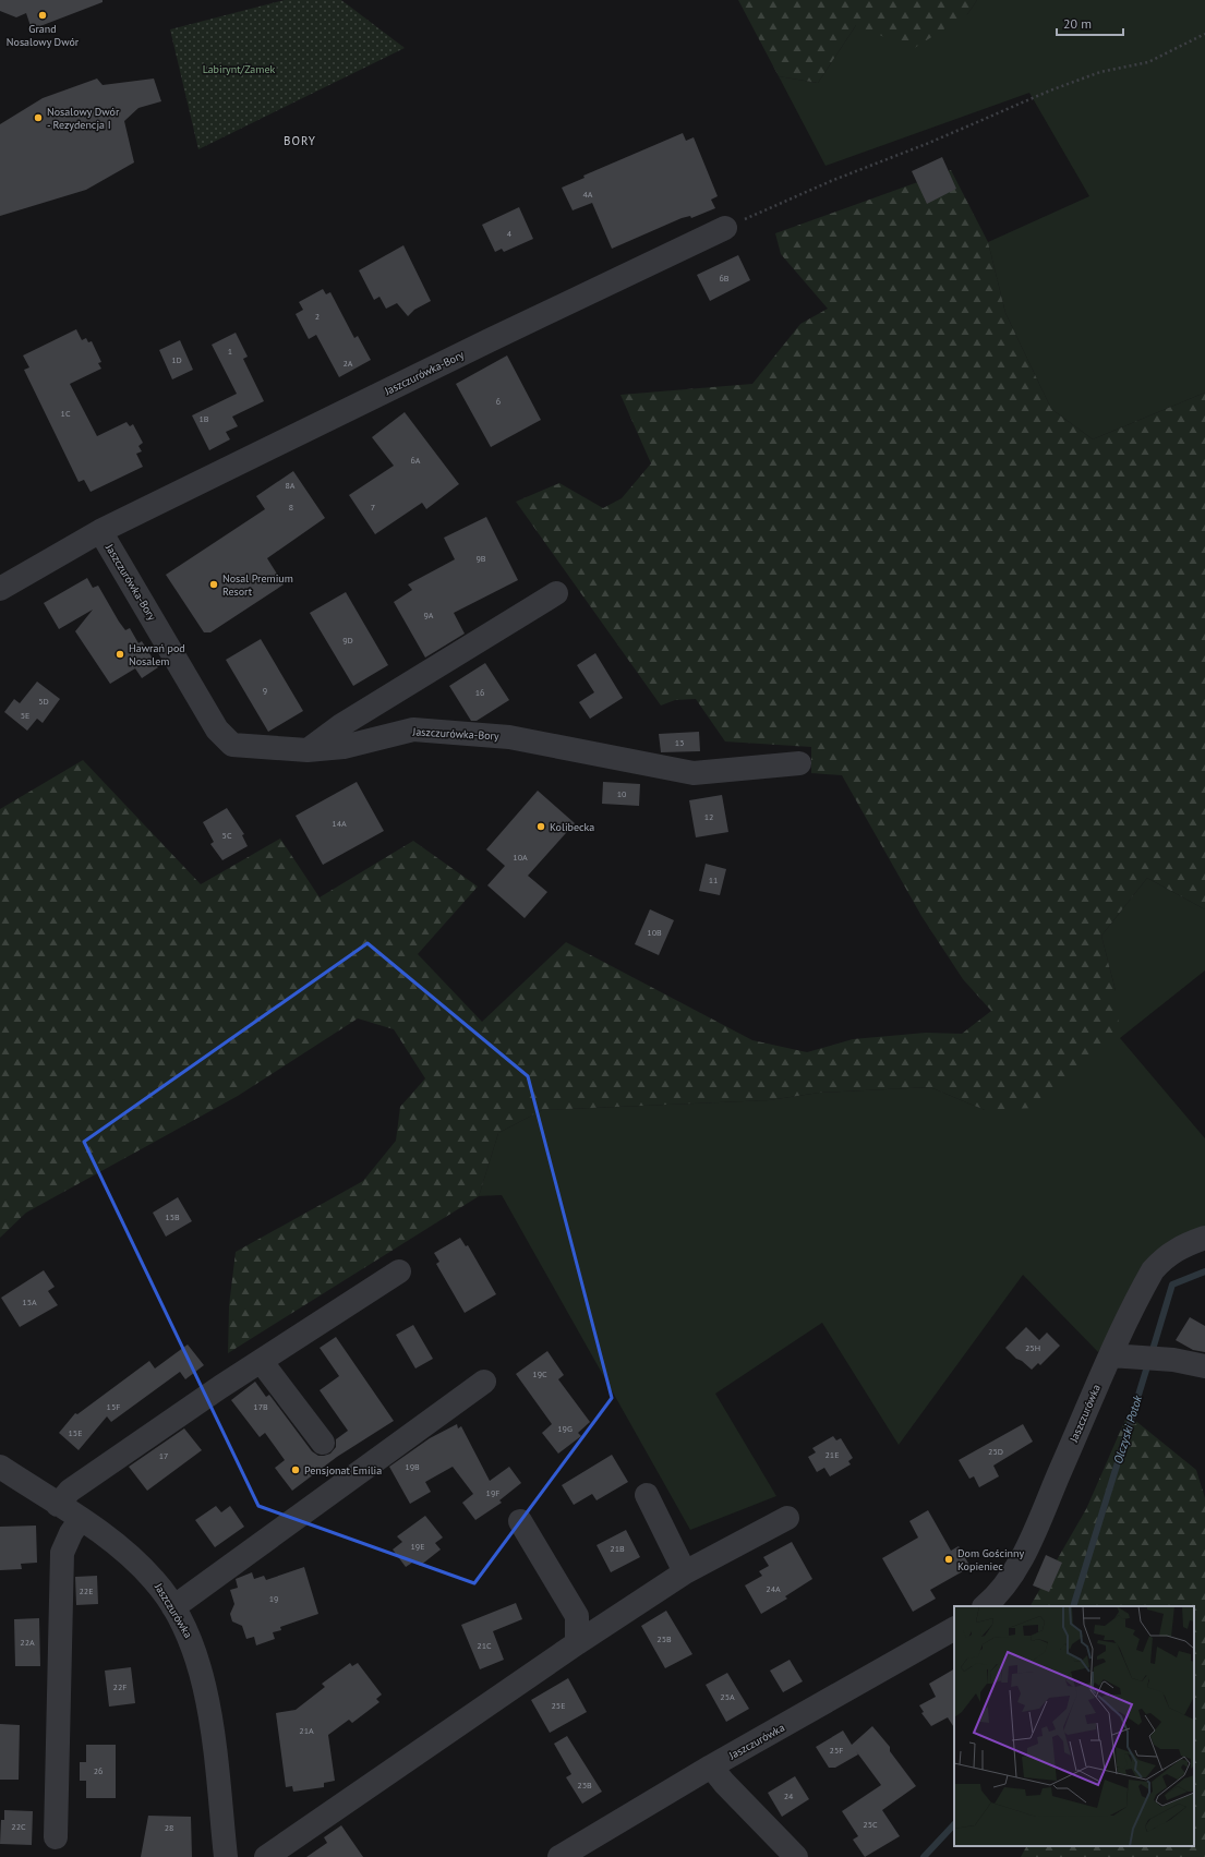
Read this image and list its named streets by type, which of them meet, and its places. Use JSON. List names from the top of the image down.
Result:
{
  "streets": {
    "street": ["Jaszczurówka-Bory", "Jaszczurówka"]
  },
  "districts": ["BORY"],
  "water": ["Olczyski Potok"],
  "parks": ["Labirynt/Zamek"],
  "places": [
    "Grand Nosalowy Dwór",
    "Nosalowy Dwór - Rezydencja I",
    "Nosal Premium Resort",
    "Hawrań pod Nosalem",
    "Kolibecka",
    "Pensjonat Emilia",
    "Dom Gościnny Kopieniec"
  ],
  "house_numbers": [
    "4A",
    "4",
    "6B",
    "2",
    "1",
    "1D",
    "2A",
    "6",
    "1C",
    "1B",
    "6A",
    "8A",
    "8",
    "7",
    "9B",
    "9A",
    "9D",
    "9",
    "16",
    "5D",
    "5E",
    "13",
    "10",
    "12",
    "14A",
    "5C",
    "10A",
    "11",
    "10B",
    "15B",
    "15A",
    "25H",
    "19C",
    "15F",
    "17B",
    "19G",
    "15E",
    "25D",
    "21E",
    "17",
    "19B",
    "19F",
    "19E",
    "21B",
    "24A",
    "22E",
    "19",
    "25B",
    "22A",
    "21C",
    "22F",
    "25A",
    "25E",
    "21A",
    "25F",
    "26",
    "23B",
    "24",
    "25C",
    "22C",
    "28"
  ],
  "scale_bar": "20 m"
}
